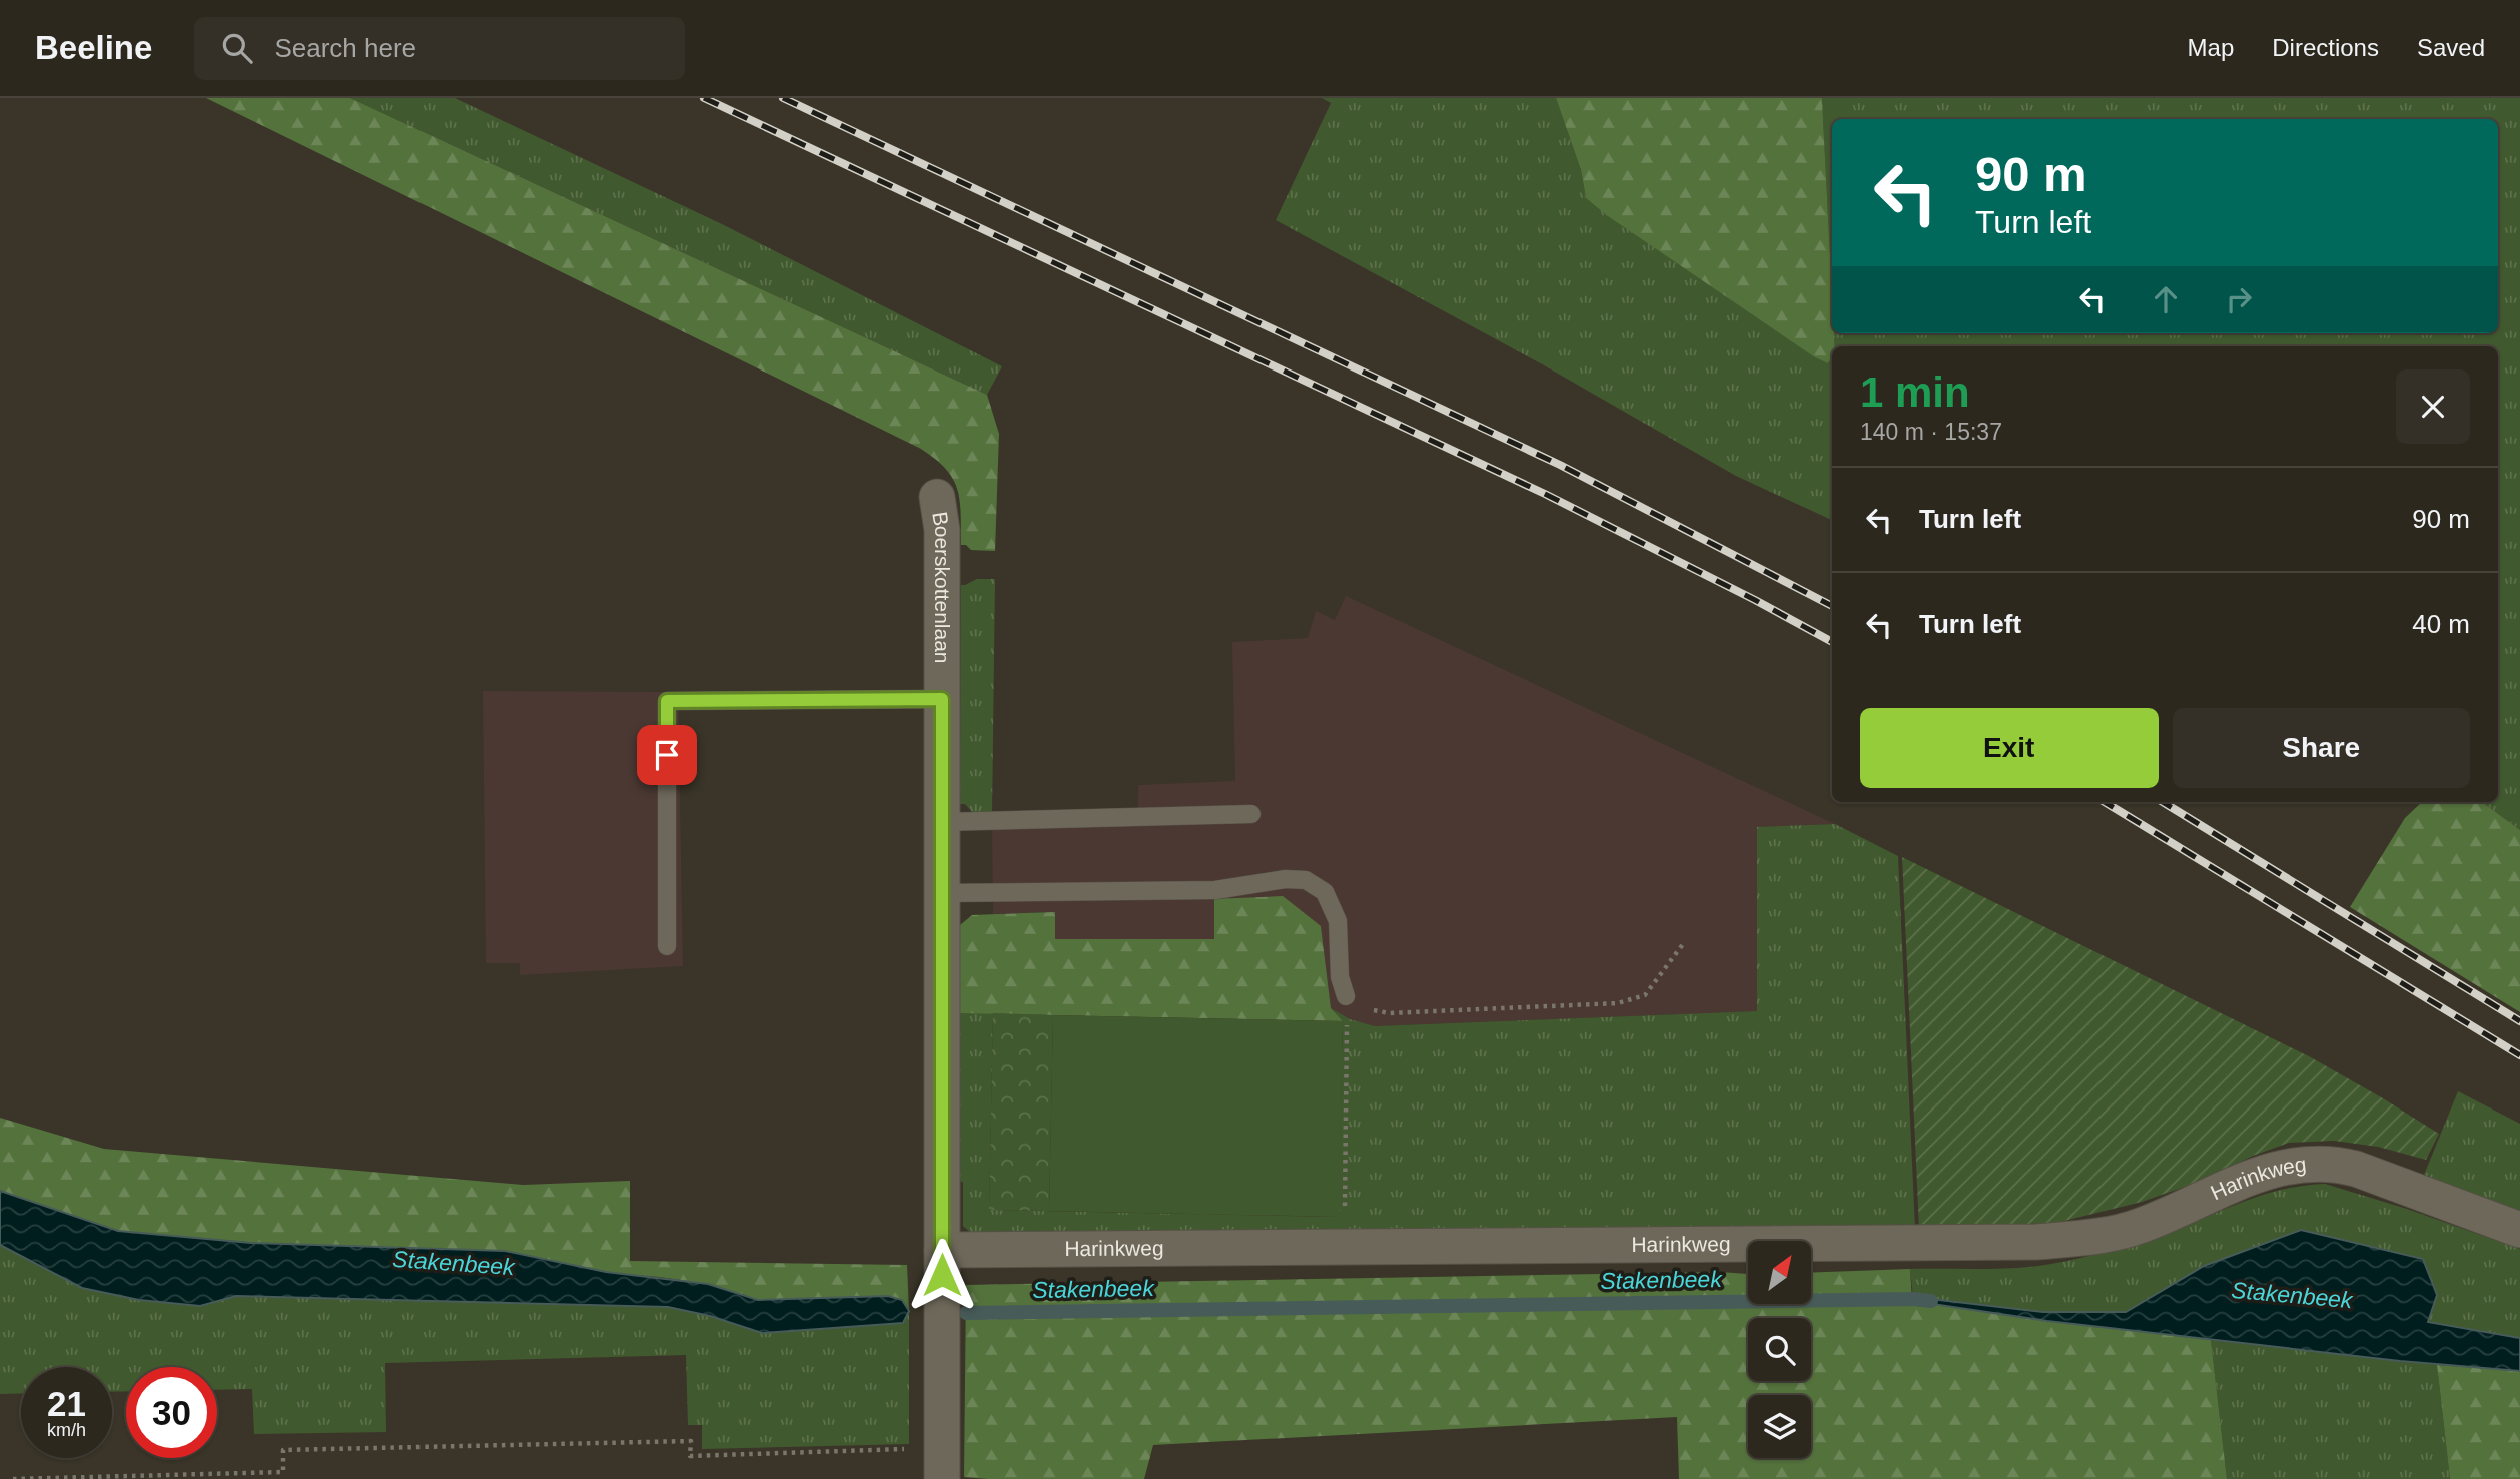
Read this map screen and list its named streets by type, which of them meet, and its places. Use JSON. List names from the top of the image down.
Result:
{
  "streets": {
    "street": ["Boerskottenlaan", "Harinkweg"]
  },
  "crossings": [
    ["Boerskottenlaan", "Harinkweg"]
  ],
  "water": ["Stakenbeek"],
  "north": "top right",
  "page": {
    "header": "Beeline",
    "search": "Search here",
    "nav": ["Map", "Directions", "Saved"],
    "turn": ["90 m", "Turn left"],
    "heading": ["1 min", "140 m · 15:37"],
    "list": [
      {
        "name": "Turn left",
        "value": "90 m"
      },
      {
        "name": "Turn left",
        "value": "40 m"
      }
    ],
    "buttons": ["Exit", "Share"],
    "speed": "21 km/h",
    "limit": "30"
  }
}
